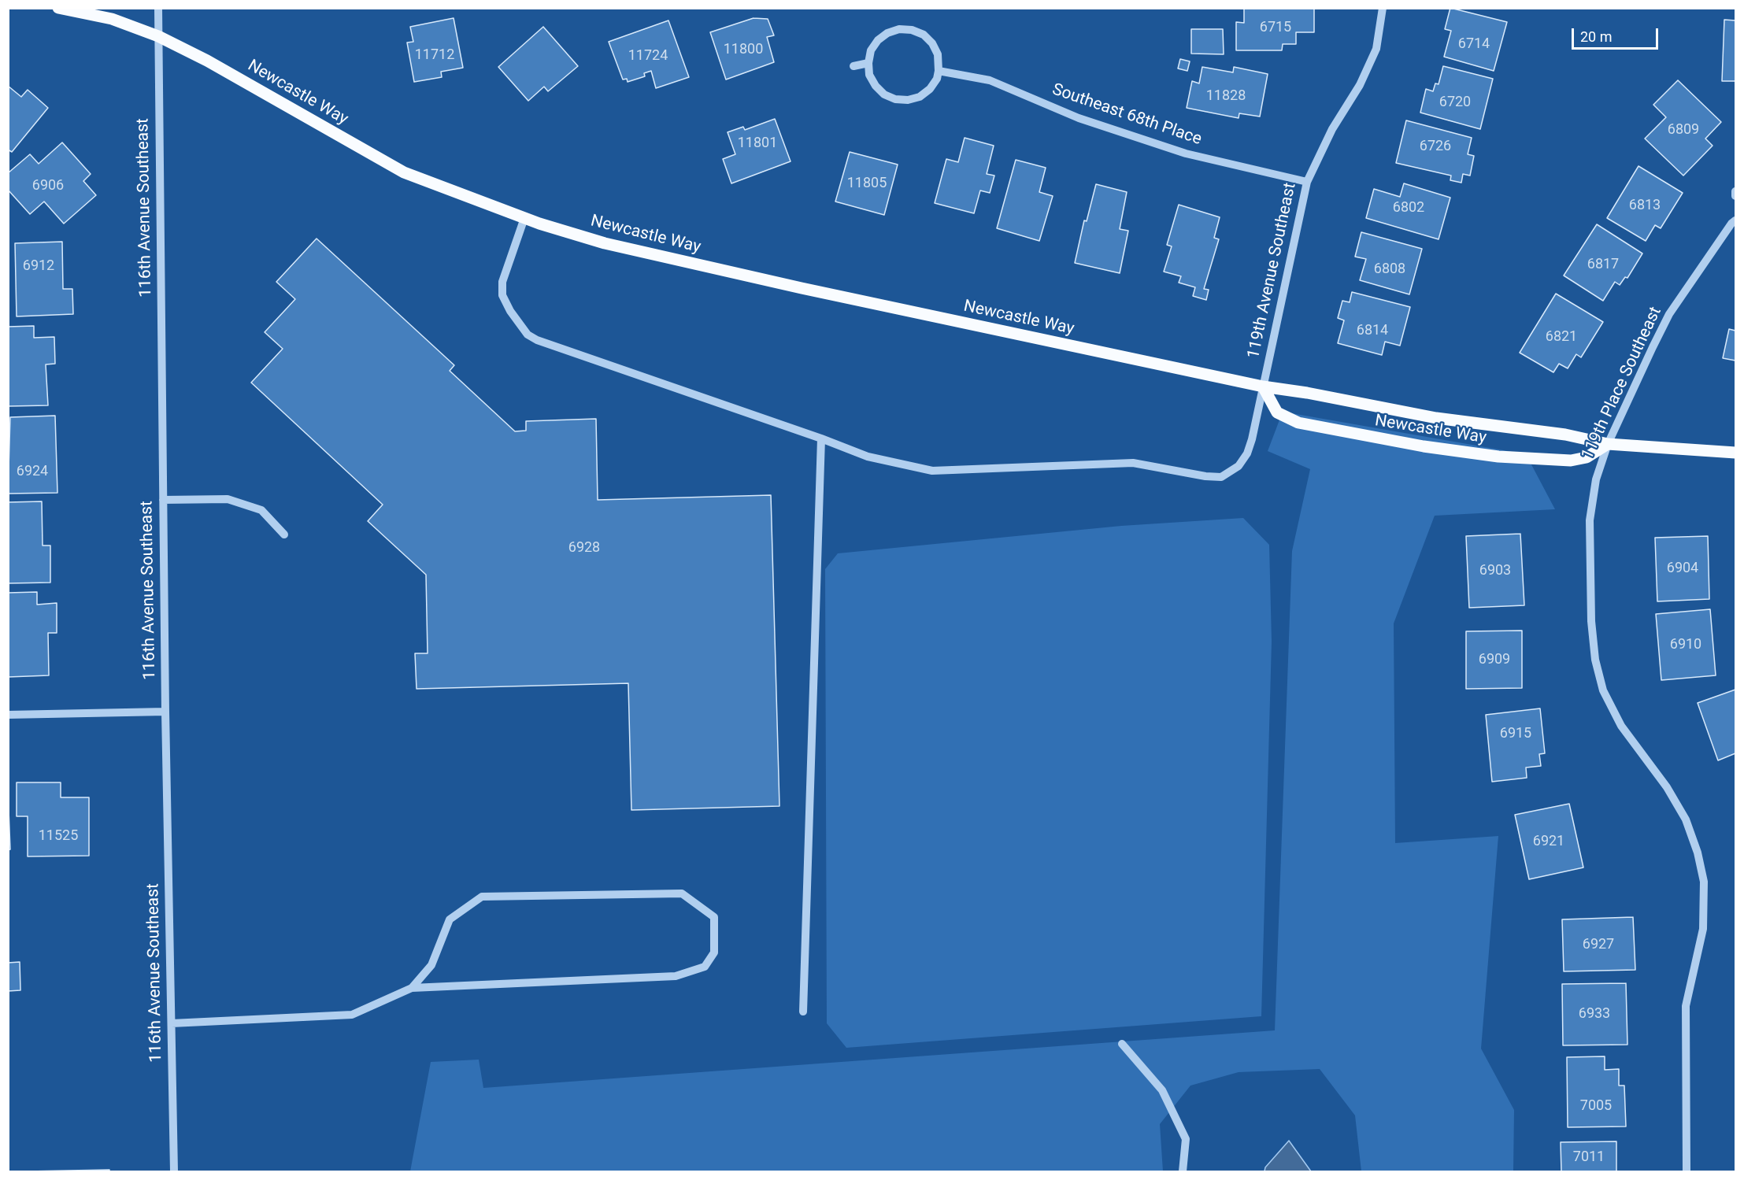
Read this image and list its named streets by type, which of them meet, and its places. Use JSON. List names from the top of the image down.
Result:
{
  "streets": {
    "main road": ["Newcastle Way"],
    "street": [
      "Southeast 68th Place",
      "116th Avenue Southeast",
      "119th Avenue Southeast",
      "119th Place Southeast"
    ]
  },
  "crossings": [
    ["Newcastle Way", "116th Avenue Southeast"],
    ["Newcastle Way", "119th Avenue Southeast"],
    ["Newcastle Way", "119th Place Southeast"],
    ["Southeast 68th Place", "119th Avenue Southeast"]
  ],
  "house_numbers": [
    "6715",
    "6714",
    "11800",
    "11712",
    "11724",
    "11828",
    "6720",
    "6809",
    "11801",
    "6726",
    "11805",
    "6906",
    "6813",
    "6802",
    "6817",
    "6912",
    "6808",
    "6814",
    "6821",
    "6924",
    "6928",
    "6904",
    "6903",
    "6910",
    "6909",
    "6915",
    "11525",
    "6921",
    "6927",
    "6933",
    "7005",
    "7011"
  ],
  "scale_bar": "20 m"
}
